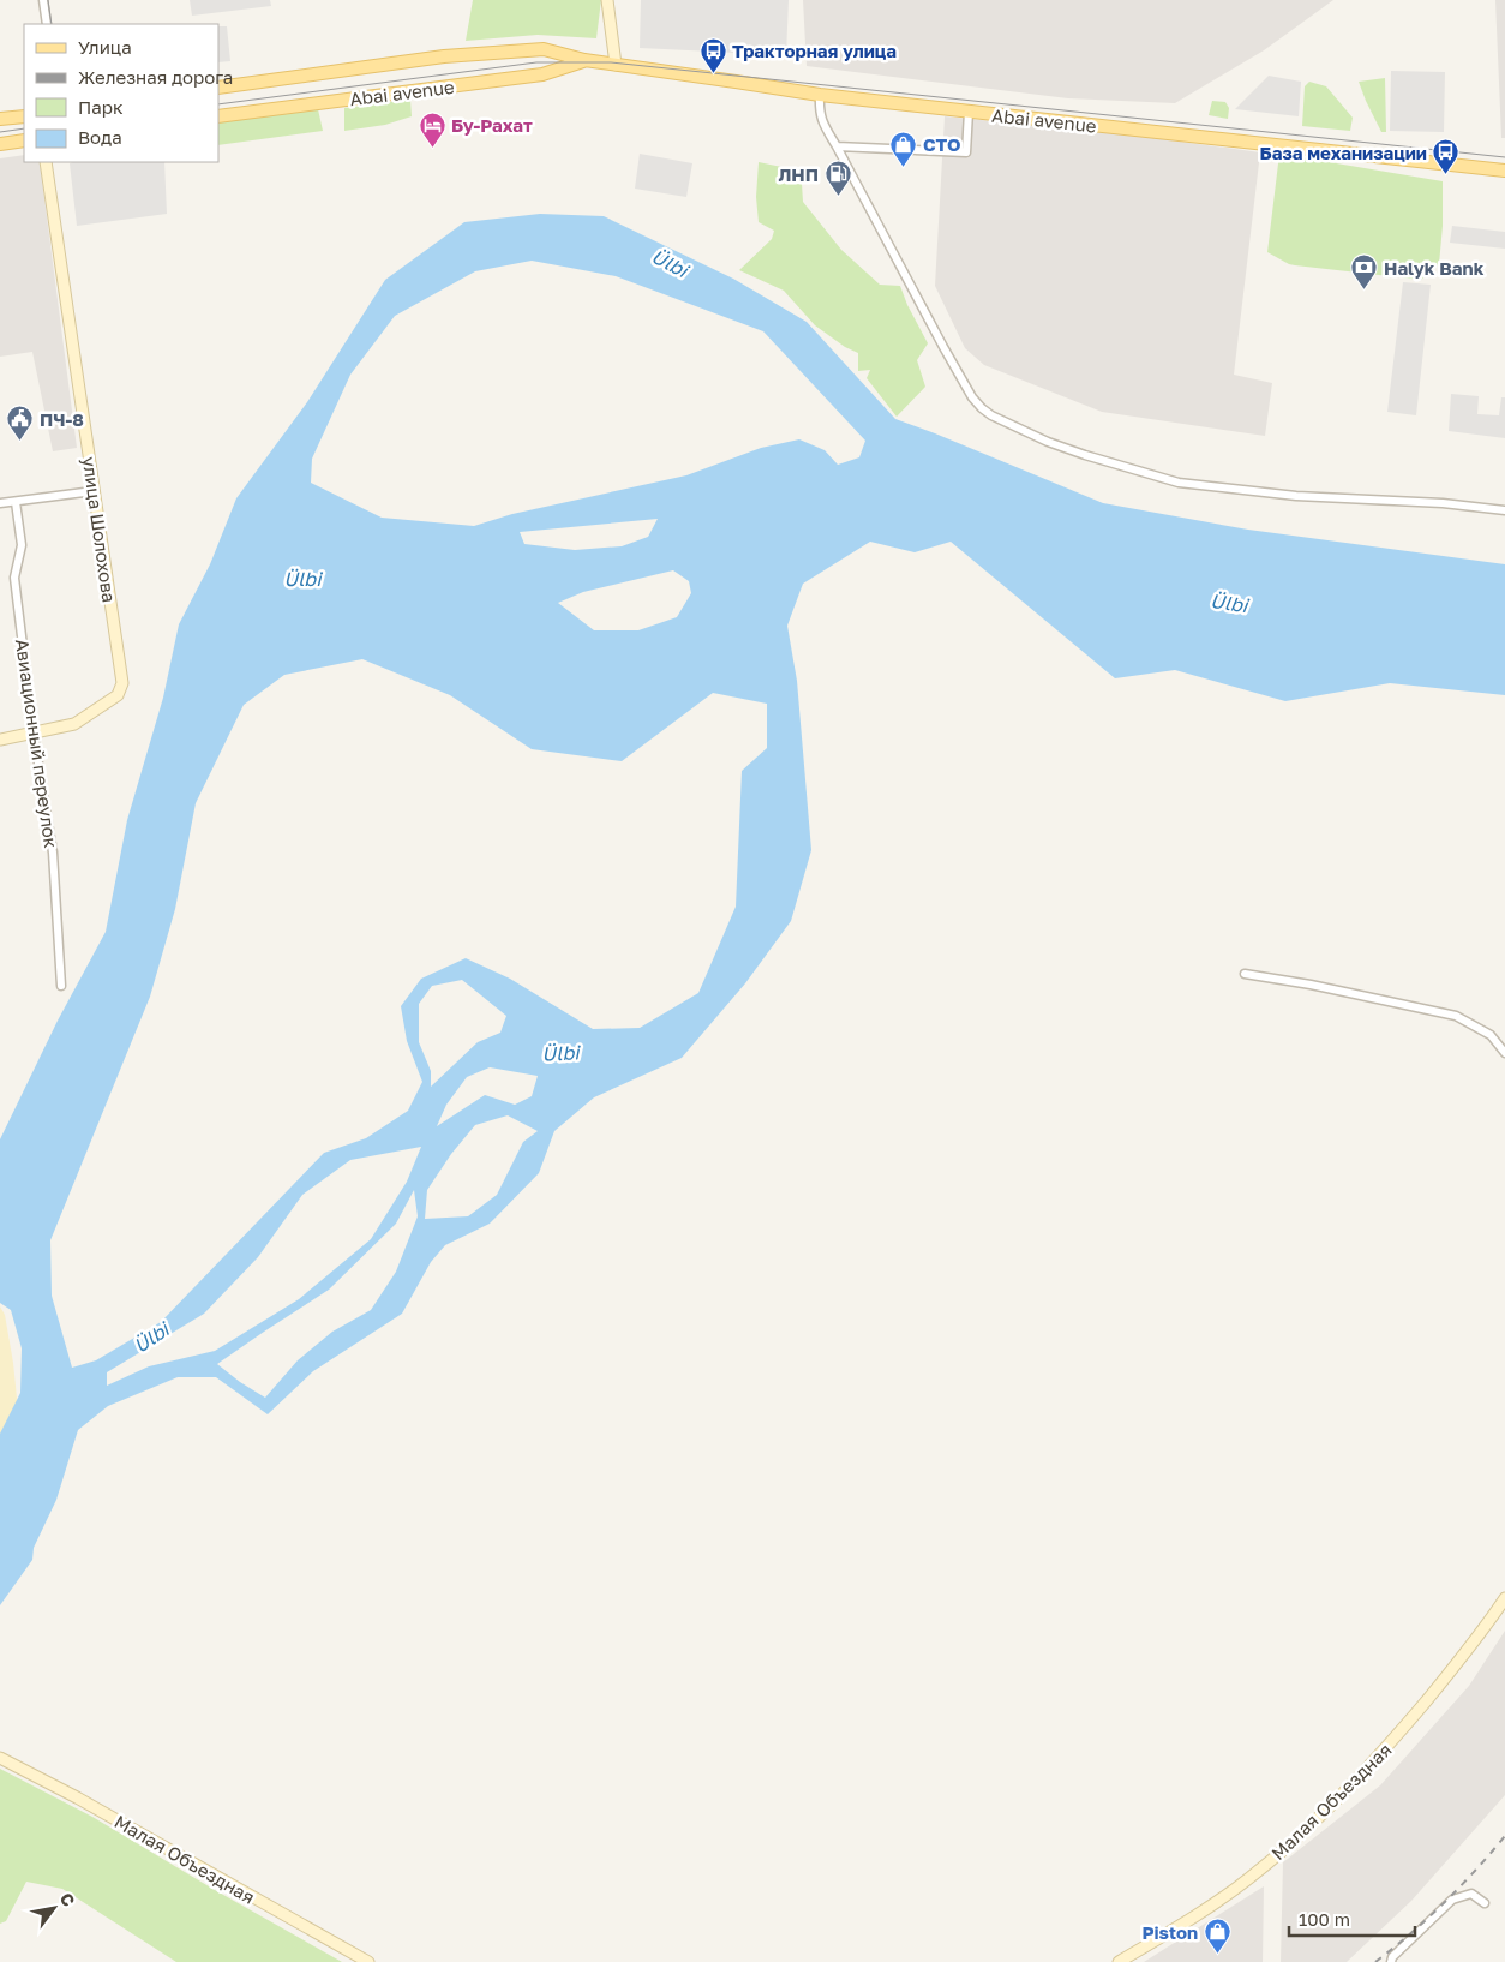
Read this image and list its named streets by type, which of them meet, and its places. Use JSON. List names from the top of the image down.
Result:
{
  "streets": {
    "main road": ["Abai avenue", "улица Шолохова", "Малая Объездная"],
    "street": ["Авиационный переулок"]
  },
  "crossings": [
    ["улица Шолохова", "Авиационный переулок"]
  ],
  "water": ["Ülbi"],
  "places": {
    "bus stop": ["Тракторная улица", "База механизации"],
    "hotel": ["Бу-Рахат"],
    "shop": ["СТО", "Piston"],
    "fuel station": ["ЛНП"],
    "bank": ["Halyk Bank"],
    "public building": ["ПЧ-8"]
  },
  "legend": [
    "Улица",
    "Железная дорога",
    "Парк",
    "Вода"
  ],
  "scale_bar": "100 m",
  "north": "top right"
}
